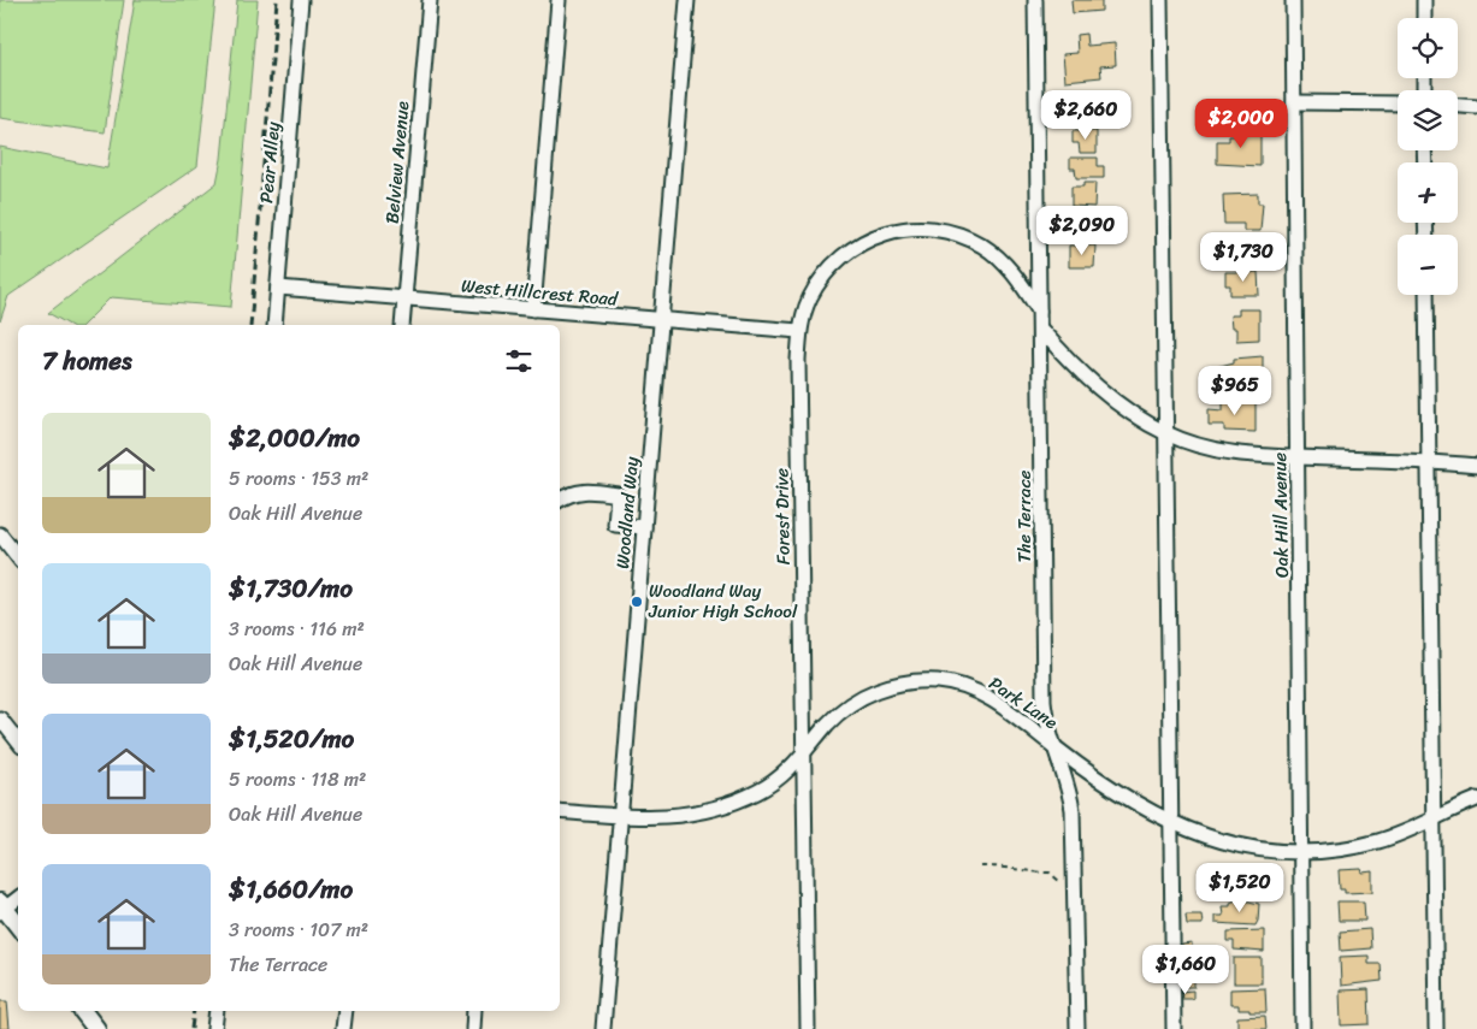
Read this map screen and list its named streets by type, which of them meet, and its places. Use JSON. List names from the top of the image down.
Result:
{
  "streets": {
    "street": [
      "Pear Alley",
      "Belview Avenue",
      "West Hillcrest Road",
      "Woodland Way",
      "Oak Hill Avenue",
      "Forest Drive",
      "The Terrace",
      "Park Lane"
    ]
  },
  "crossings": [
    ["Pear Alley", "West Hillcrest Road"],
    ["Belview Avenue", "West Hillcrest Road"],
    ["West Hillcrest Road", "Woodland Way"],
    ["West Hillcrest Road", "Forest Drive"],
    ["Woodland Way", "Park Lane"],
    ["Oak Hill Avenue", "Park Lane"],
    ["Forest Drive", "The Terrace"],
    ["Forest Drive", "Park Lane"],
    ["The Terrace", "Park Lane"]
  ],
  "places": ["Woodland Way Junior High School"],
  "page": {
    "map_buttons": ["+", "−"],
    "price": [
      "$2,660",
      "$2,000",
      "$2,090",
      "$1,730",
      "$965",
      "$1,520",
      "$1,660"
    ],
    "heading": "7 homes",
    "list": [
      {
        "name": "$2,000/mo",
        "note": "5 rooms · 153 m² · Oak Hill Avenue"
      },
      {
        "name": "$1,730/mo",
        "note": "3 rooms · 116 m² · Oak Hill Avenue"
      },
      {
        "name": "$1,520/mo",
        "note": "5 rooms · 118 m² · Oak Hill Avenue"
      },
      {
        "name": "$1,660/mo",
        "note": "3 rooms · 107 m² · The Terrace"
      }
    ]
  }
}
